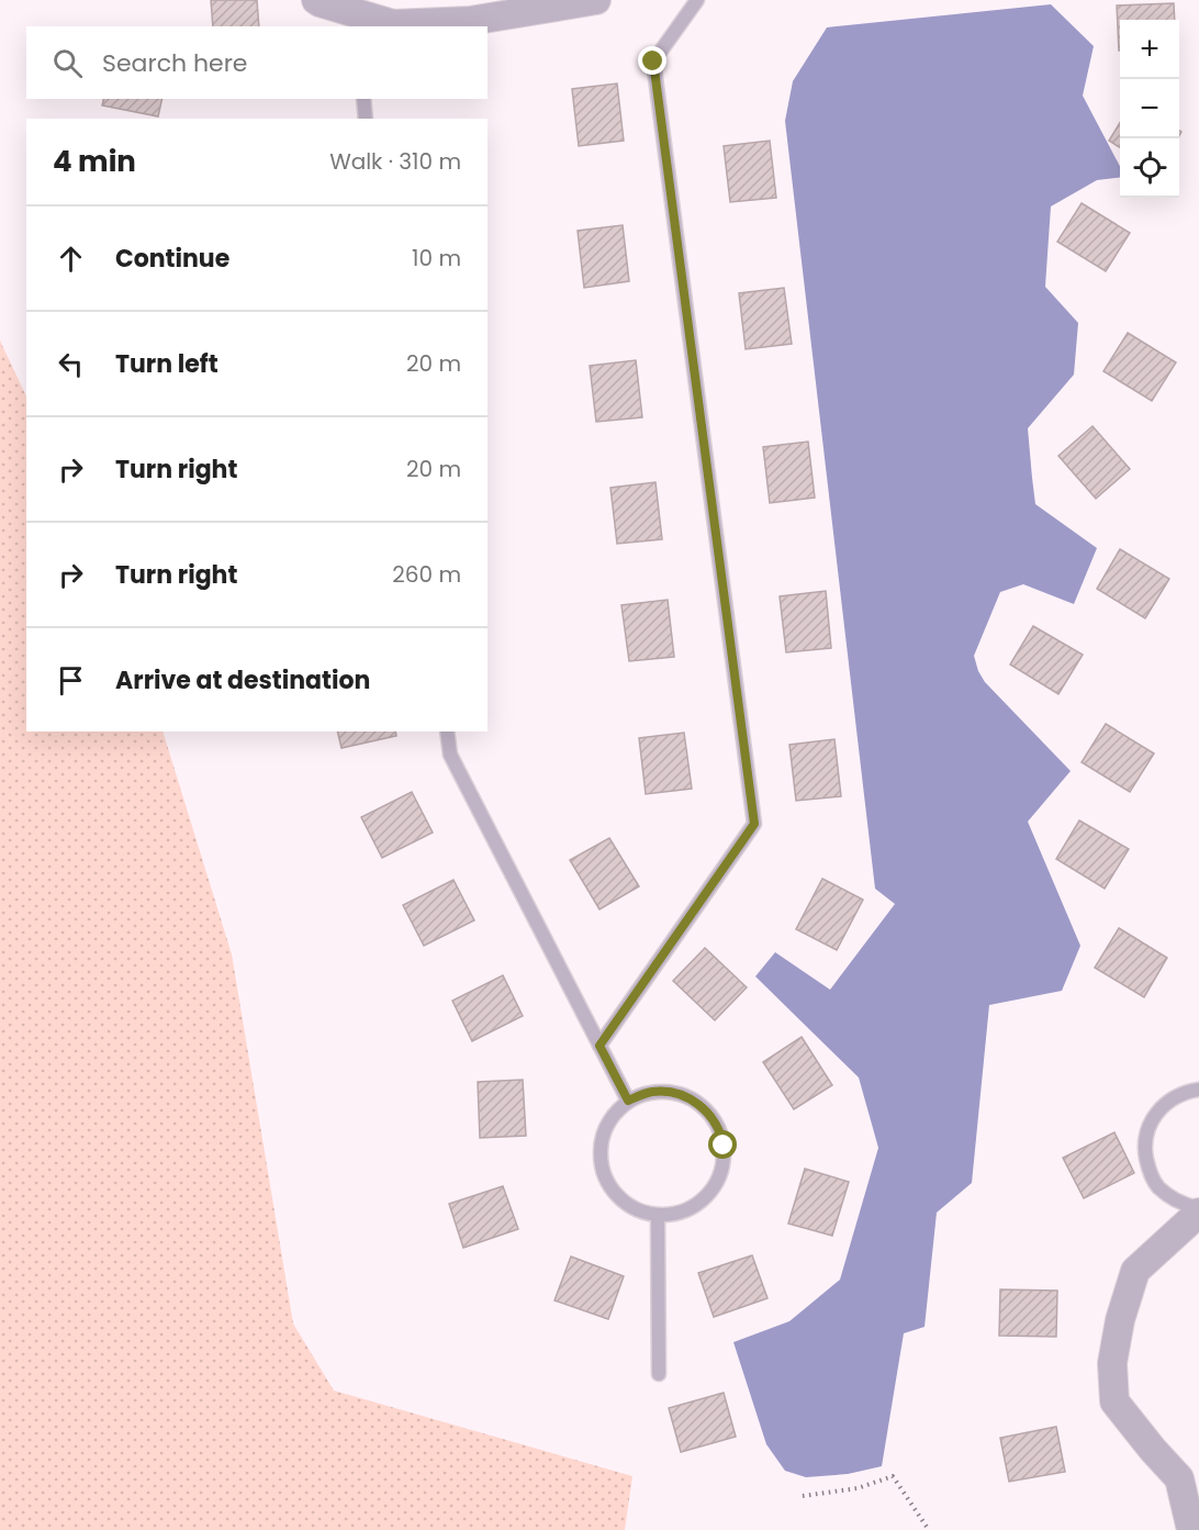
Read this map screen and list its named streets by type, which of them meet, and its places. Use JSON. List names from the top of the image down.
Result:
{
  "page": {
    "map_buttons": ["+", "−"],
    "search": "Search here",
    "heading": ["4 min", "Walk · 310 m"],
    "list": [
      ["Continue", "10 m"],
      ["Turn left", "20 m"],
      ["Turn right", "20 m"],
      ["Turn right", "260 m"],
      "Arrive at destination"
    ]
  }
}
